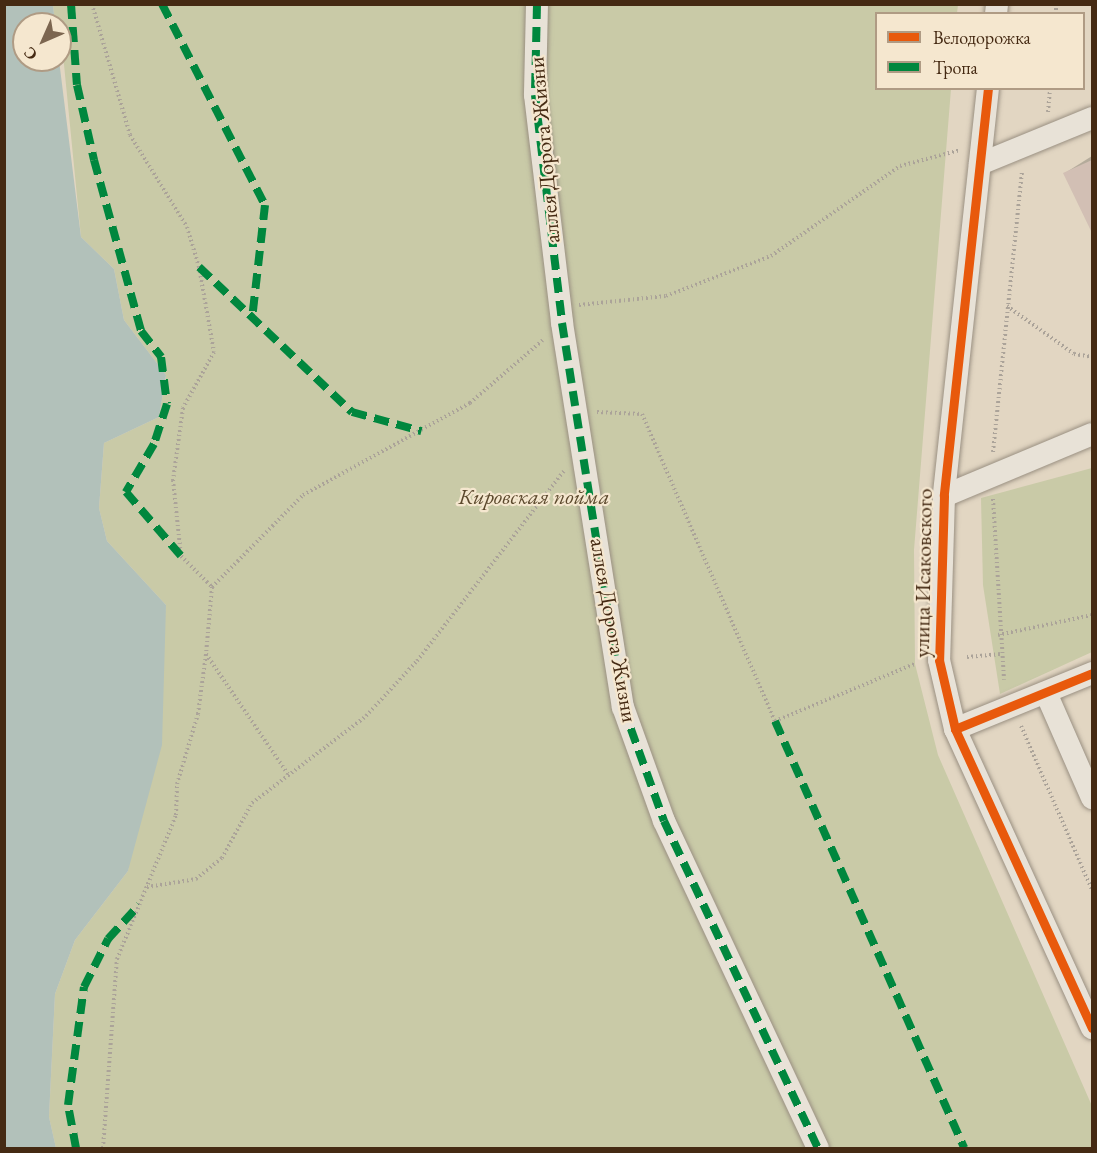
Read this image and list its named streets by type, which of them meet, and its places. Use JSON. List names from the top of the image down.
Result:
{
  "streets": {
    "street": ["аллея Дорога Жизни", "улица Исаковского"]
  },
  "parks": ["Кировская пойма"],
  "legend": ["Велодорожка", "Тропа"],
  "north": "bottom left"
}
